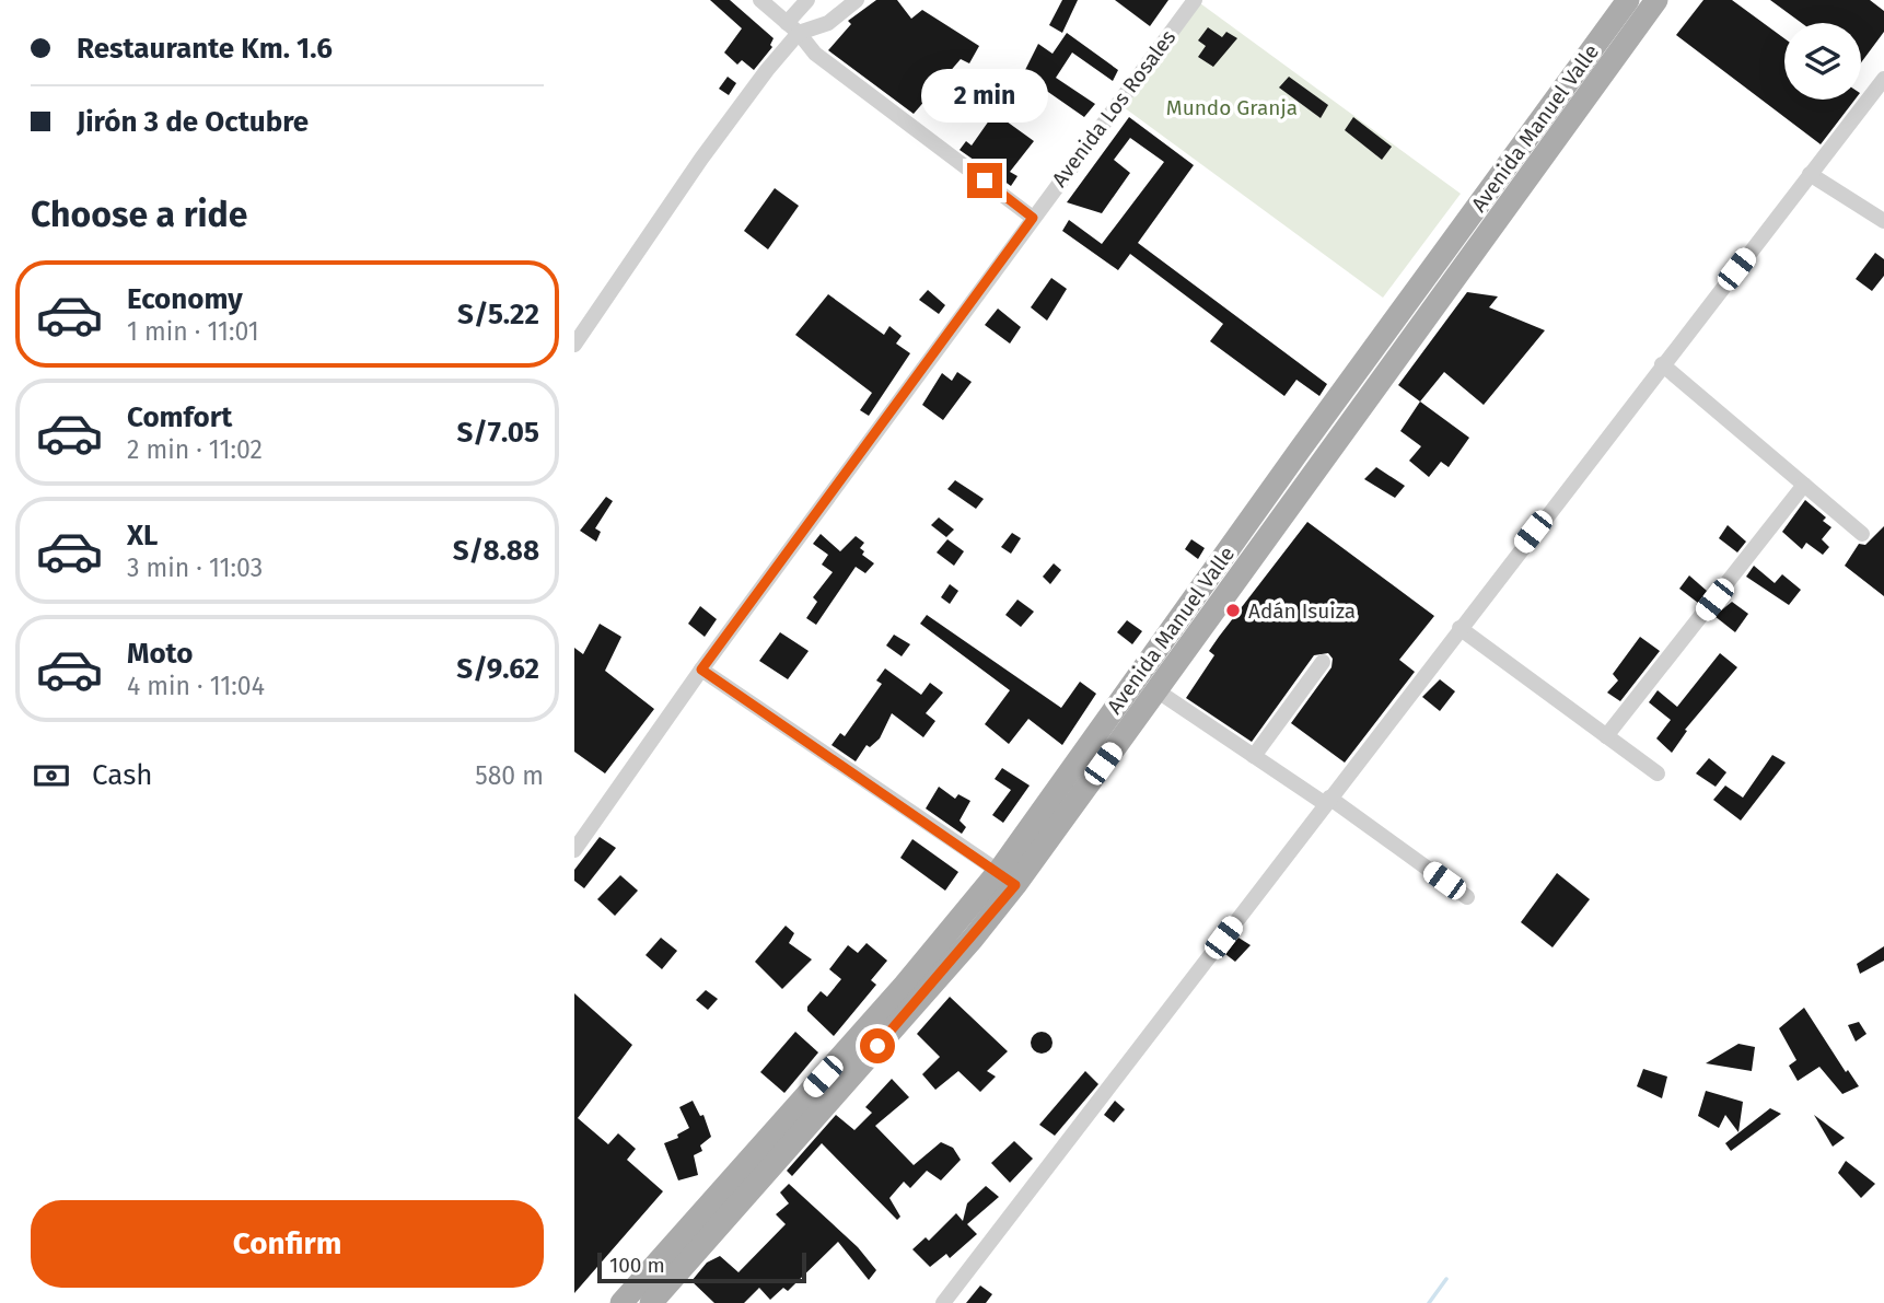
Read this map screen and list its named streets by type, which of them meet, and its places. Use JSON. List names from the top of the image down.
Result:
{
  "streets": {
    "main road": ["Avenida Manuel Valle"],
    "street": ["Avenida Los Rosales"]
  },
  "parks": ["Mundo Granja"],
  "places": ["Adán Isuiza"],
  "scale_bar": "100 m",
  "page": {
    "banner": ["Restaurante Km. 1.6", "Jirón 3 de Octubre"],
    "bubble": "2 min",
    "heading": "Choose a ride",
    "list": [
      {
        "name": "Economy",
        "note": "1 min · 11:01",
        "value": "S/5.22"
      },
      {
        "name": "Comfort",
        "note": "2 min · 11:02",
        "value": "S/7.05"
      },
      {
        "name": "XL",
        "note": "3 min · 11:03",
        "value": "S/8.88"
      },
      {
        "name": "Moto",
        "note": "4 min · 11:04",
        "value": "S/9.62"
      }
    ],
    "pay": ["Cash", "580 m"],
    "buttons": "Confirm",
    "scale": "100 m"
  }
}
